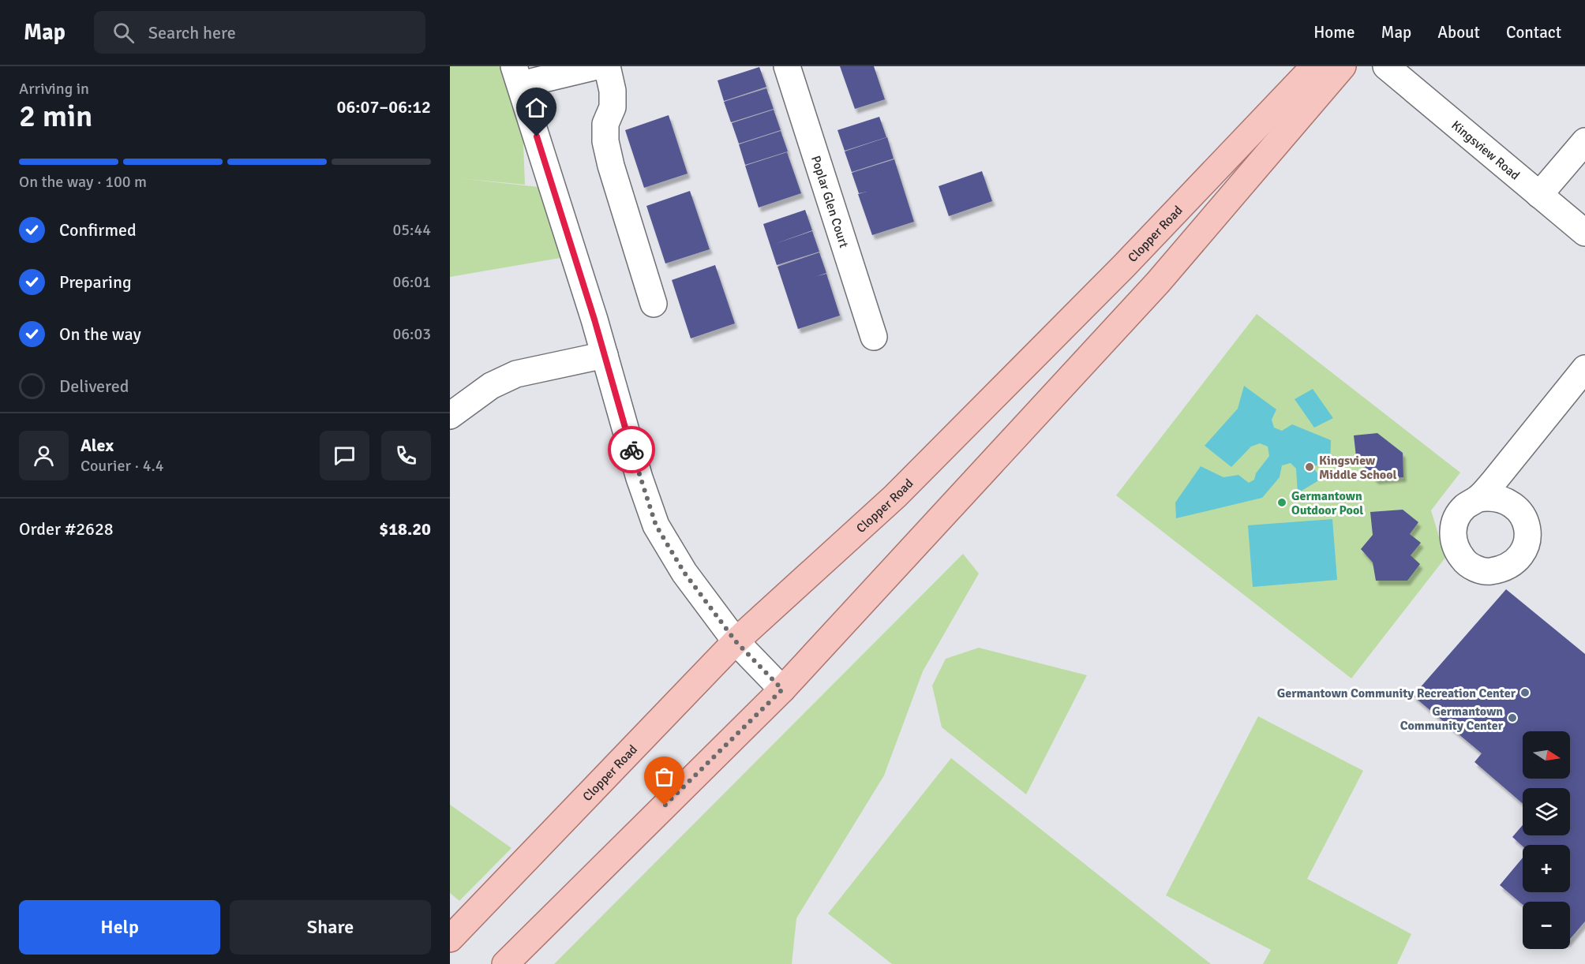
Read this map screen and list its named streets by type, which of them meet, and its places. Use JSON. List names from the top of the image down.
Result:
{
  "streets": {
    "main road": ["Clopper Road"],
    "street": ["Kingsview Road", "Poplar Glen Court"]
  },
  "places": [
    "Kingsview Middle School",
    "Germantown Outdoor Pool",
    "Germantown Community Recreation Center",
    "Germantown Community Center"
  ],
  "north": "right",
  "page": {
    "header": "Map",
    "search": "Search here",
    "nav": [
      "Home",
      "Map",
      "About",
      "Contact"
    ],
    "heading": ["2 min", "Arriving in", "06:07–06:12"],
    "panel": [
      "Alex",
      "Courier · 4.4",
      "Order #2628",
      "$18.20"
    ],
    "bar": "On the way · 100 m",
    "list": [
      ["Confirmed", "05:44"],
      ["Preparing", "06:01"],
      ["On the way", "06:03"],
      "Delivered"
    ],
    "map_buttons": ["+", "−"],
    "buttons": ["Help", "Share"]
  }
}
